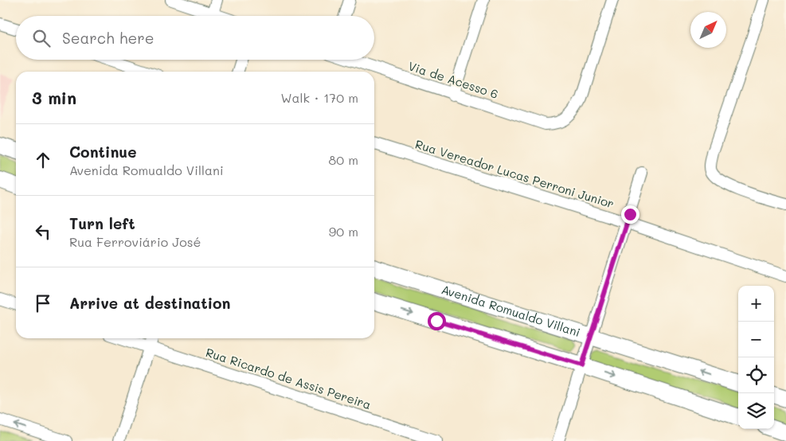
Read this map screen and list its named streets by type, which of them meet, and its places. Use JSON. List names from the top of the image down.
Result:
{
  "streets": {
    "street": [
      "Via de Acesso 6",
      "Rua Vereador Lucas Perroni Junior",
      "Avenida Romualdo Villani",
      "Rua Ricardo de Assis Pereira"
    ]
  },
  "north": "top right",
  "page": {
    "search": "Search here",
    "heading": ["3 min", "Walk · 170 m"],
    "list": [
      ["Continue", "Avenida Romualdo Villani", "80 m"],
      ["Turn left", "Rua Ferroviário José", "90 m"],
      "Arrive at destination"
    ],
    "map_buttons": ["+", "−"]
  }
}
